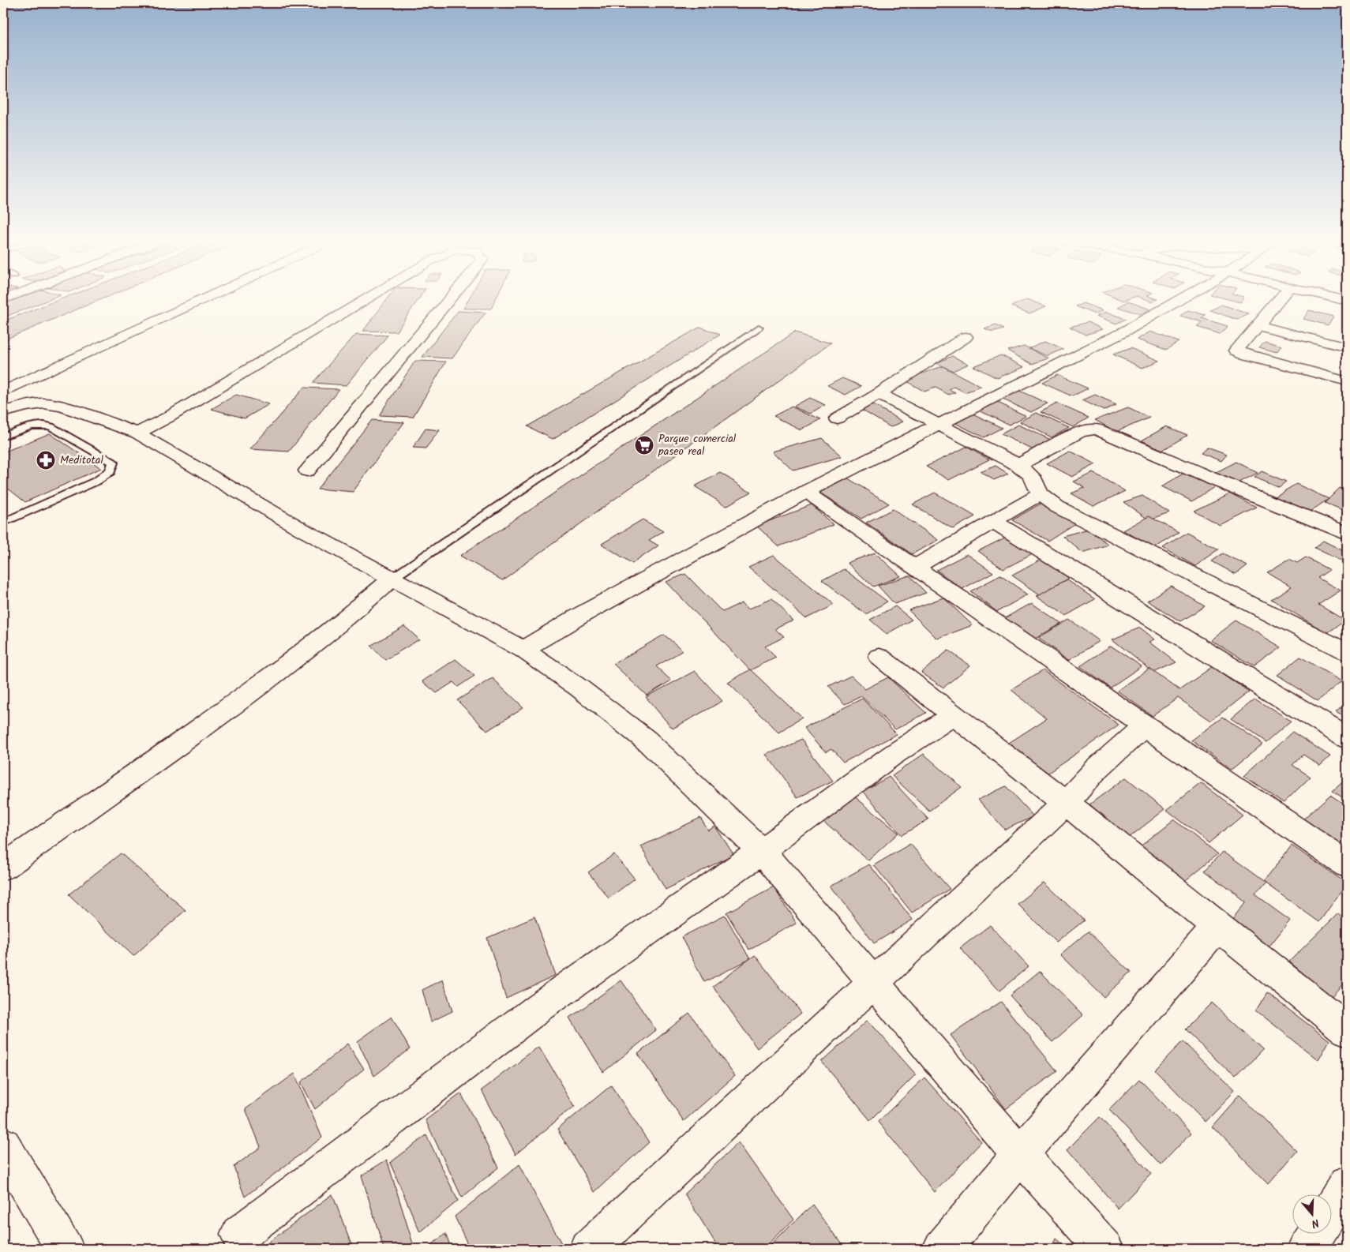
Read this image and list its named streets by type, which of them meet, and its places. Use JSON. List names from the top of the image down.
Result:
{
  "places": {
    "supermarket": ["Parque comercial paseo real"],
    "pharmacy": ["Meditotal"]
  },
  "north": "bottom"
}
